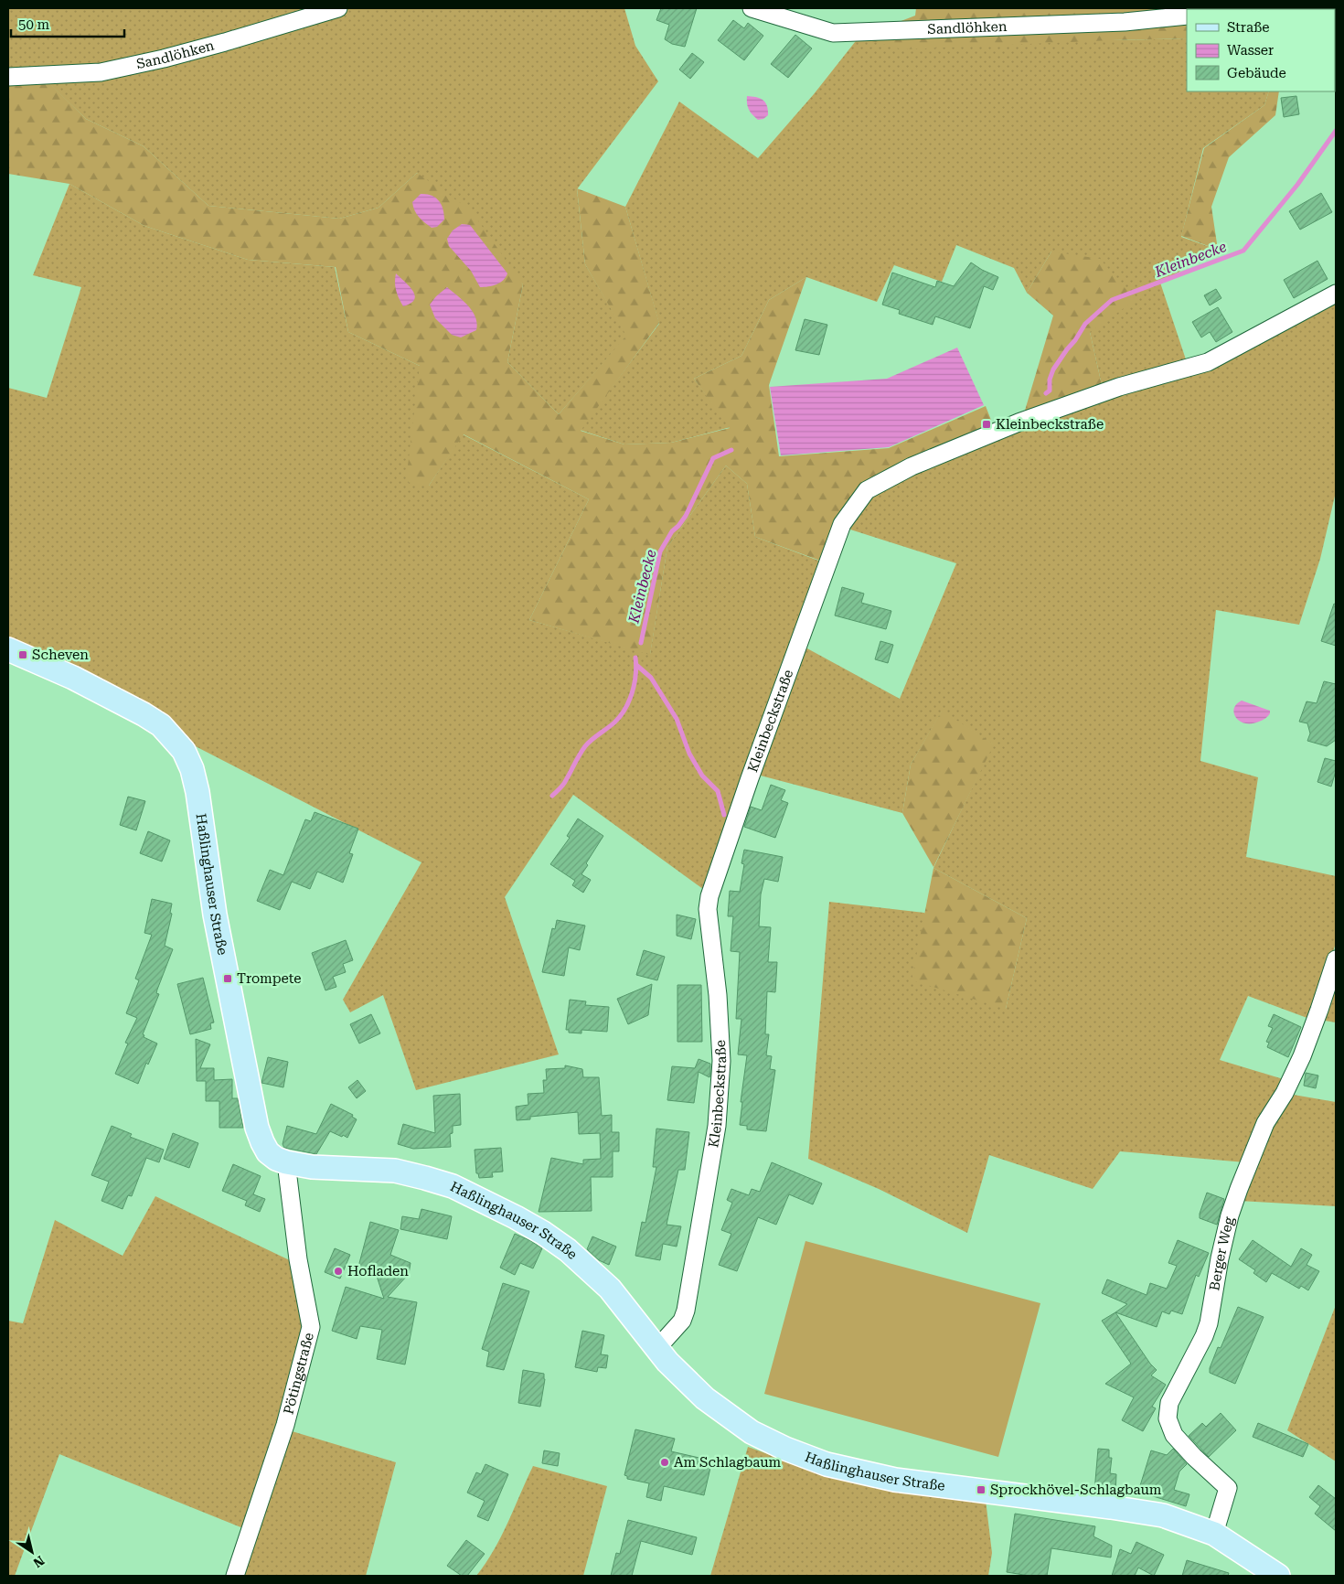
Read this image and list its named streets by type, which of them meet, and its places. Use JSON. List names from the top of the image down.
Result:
{
  "streets": {
    "main road": ["Haßlinghauser Straße"],
    "street": [
      "Sandlöhken",
      "Kleinbeckstraße",
      "Berger Weg",
      "Pötingstraße"
    ]
  },
  "crossings": [
    ["Kleinbeckstraße", "Haßlinghauser Straße"],
    ["Haßlinghauser Straße", "Berger Weg"],
    ["Haßlinghauser Straße", "Pötingstraße"]
  ],
  "water": ["Kleinbecke"],
  "places": {
    "transit": [
      "Kleinbeckstraße",
      "Scheven",
      "Trompete",
      "Sprockhövel-Schlagbaum"
    ],
    "other": ["Hofladen", "Am Schlagbaum"]
  },
  "legend": ["Straße", "Wasser", "Gebäude"],
  "scale_bar": "50 m",
  "north": "bottom right"
}
